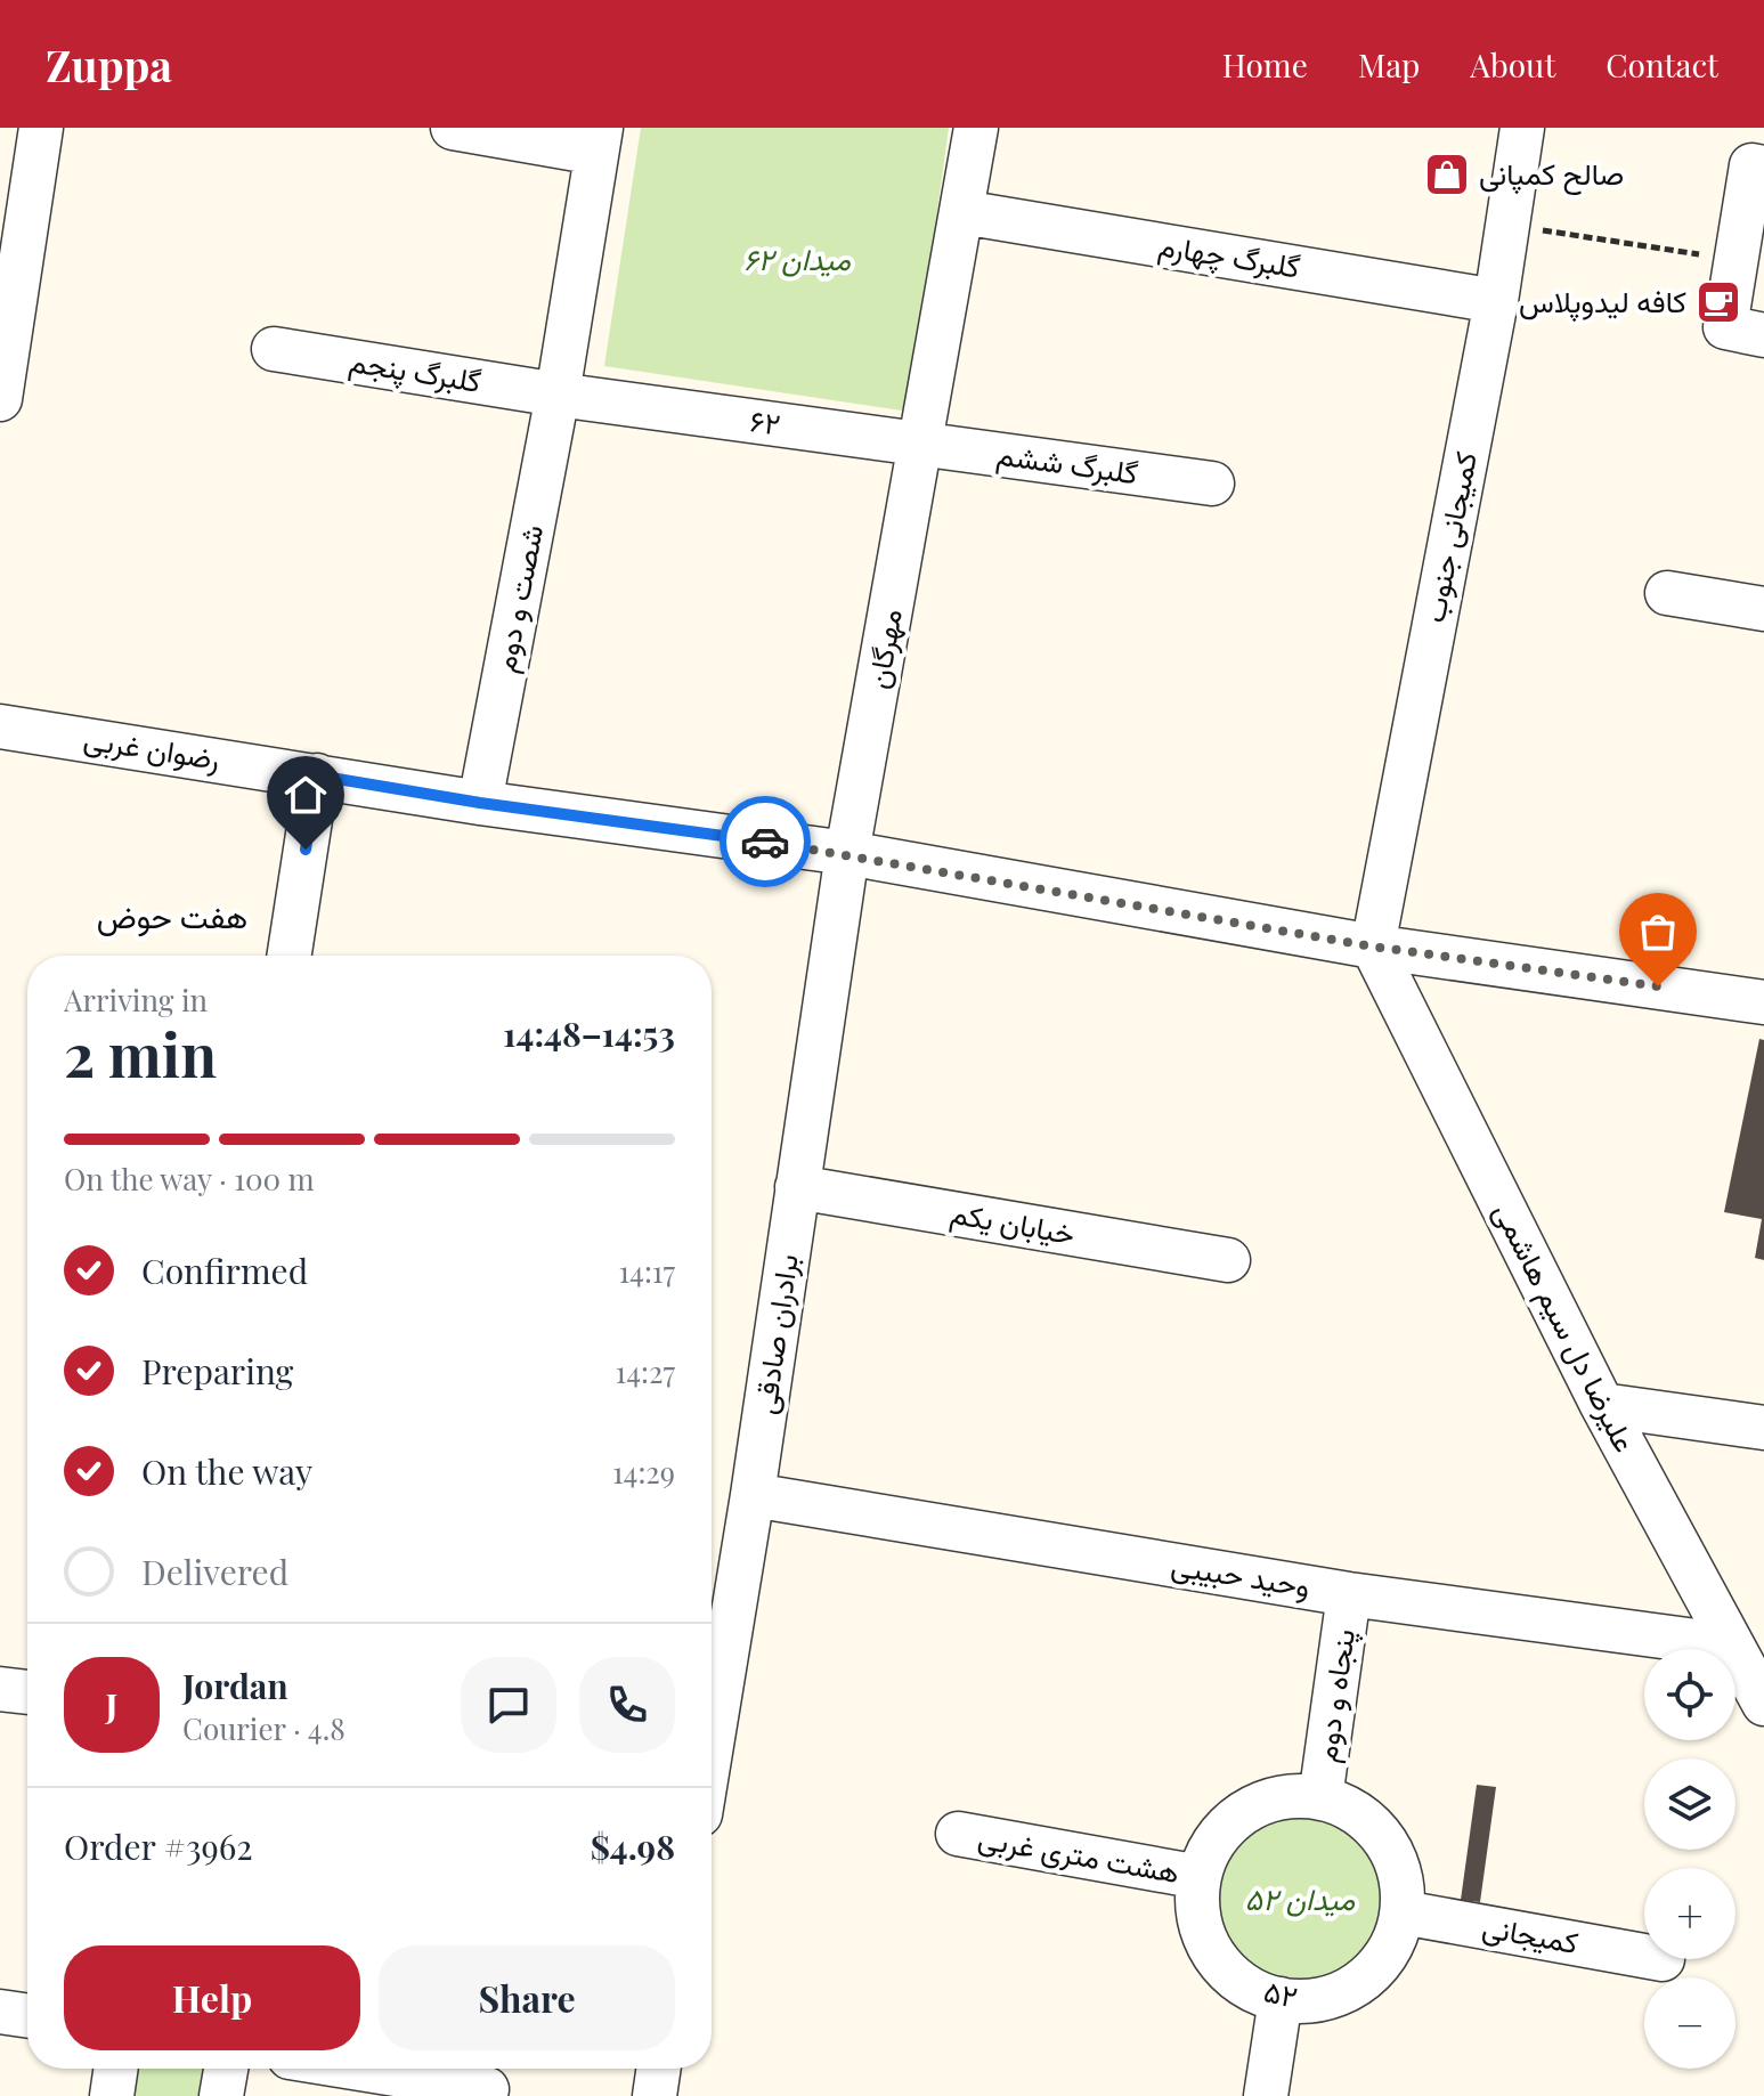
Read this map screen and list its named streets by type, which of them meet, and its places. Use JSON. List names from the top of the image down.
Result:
{
  "streets": {
    "street": [
      "گلبرگ چهارم",
      "گلبرگ پنجم",
      "۶۲",
      "گلبرگ ششم",
      "کمیجانی جنوب",
      "شصت و دوم",
      "مهرگان",
      "رضوان غربی",
      "خیابان یکم",
      "علیرضا دل سیم هاشمی",
      "برادران صادقی",
      "وحید حبیبی",
      "پنجاه و دوم",
      "هشت متری غربی",
      "کمیجانی",
      "۵۲"
    ]
  },
  "crossings": [
    ["گلبرگ چهارم", "کمیجانی جنوب"],
    ["گلبرگ پنجم", "۶۲"],
    ["گلبرگ پنجم", "شصت و دوم"],
    ["۶۲", "گلبرگ ششم"],
    ["۶۲", "شصت و دوم"],
    ["۶۲", "مهرگان"],
    ["گلبرگ ششم", "مهرگان"],
    ["کمیجانی جنوب", "رضوان غربی"],
    ["کمیجانی جنوب", "علیرضا دل سیم هاشمی"],
    ["شصت و دوم", "رضوان غربی"],
    ["مهرگان", "رضوان غربی"],
    ["مهرگان", "برادران صادقی"],
    ["رضوان غربی", "علیرضا دل سیم هاشمی"],
    ["رضوان غربی", "برادران صادقی"],
    ["خیابان یکم", "برادران صادقی"],
    ["علیرضا دل سیم هاشمی", "وحید حبیبی"],
    ["برادران صادقی", "وحید حبیبی"],
    ["وحید حبیبی", "پنجاه و دوم"],
    ["پنجاه و دوم", "هشت متری غربی"],
    ["پنجاه و دوم", "کمیجانی"],
    ["پنجاه و دوم", "۵۲"],
    ["هشت متری غربی", "کمیجانی"],
    ["هشت متری غربی", "۵۲"],
    ["کمیجانی", "۵۲"]
  ],
  "districts": ["هفت حوض"],
  "parks": ["میدان ۶۲", "میدان ۵۲"],
  "places": {
    "shop": ["صالح کمپانی"],
    "cafe": ["کافه لیدوپلاس"]
  },
  "page": {
    "header": "Zuppa",
    "nav": [
      "Home",
      "Map",
      "About",
      "Contact"
    ],
    "heading": ["2 min", "Arriving in", "14:48–14:53"],
    "panel": [
      "Jordan",
      "Courier · 4.8",
      "Order #3962",
      "$4.98"
    ],
    "bar": "On the way · 100 m",
    "list": [
      ["Confirmed", "14:17"],
      ["Preparing", "14:27"],
      ["On the way", "14:29"],
      "Delivered"
    ],
    "map_buttons": ["+", "−"],
    "round": "J",
    "buttons": ["Help", "Share"]
  }
}
